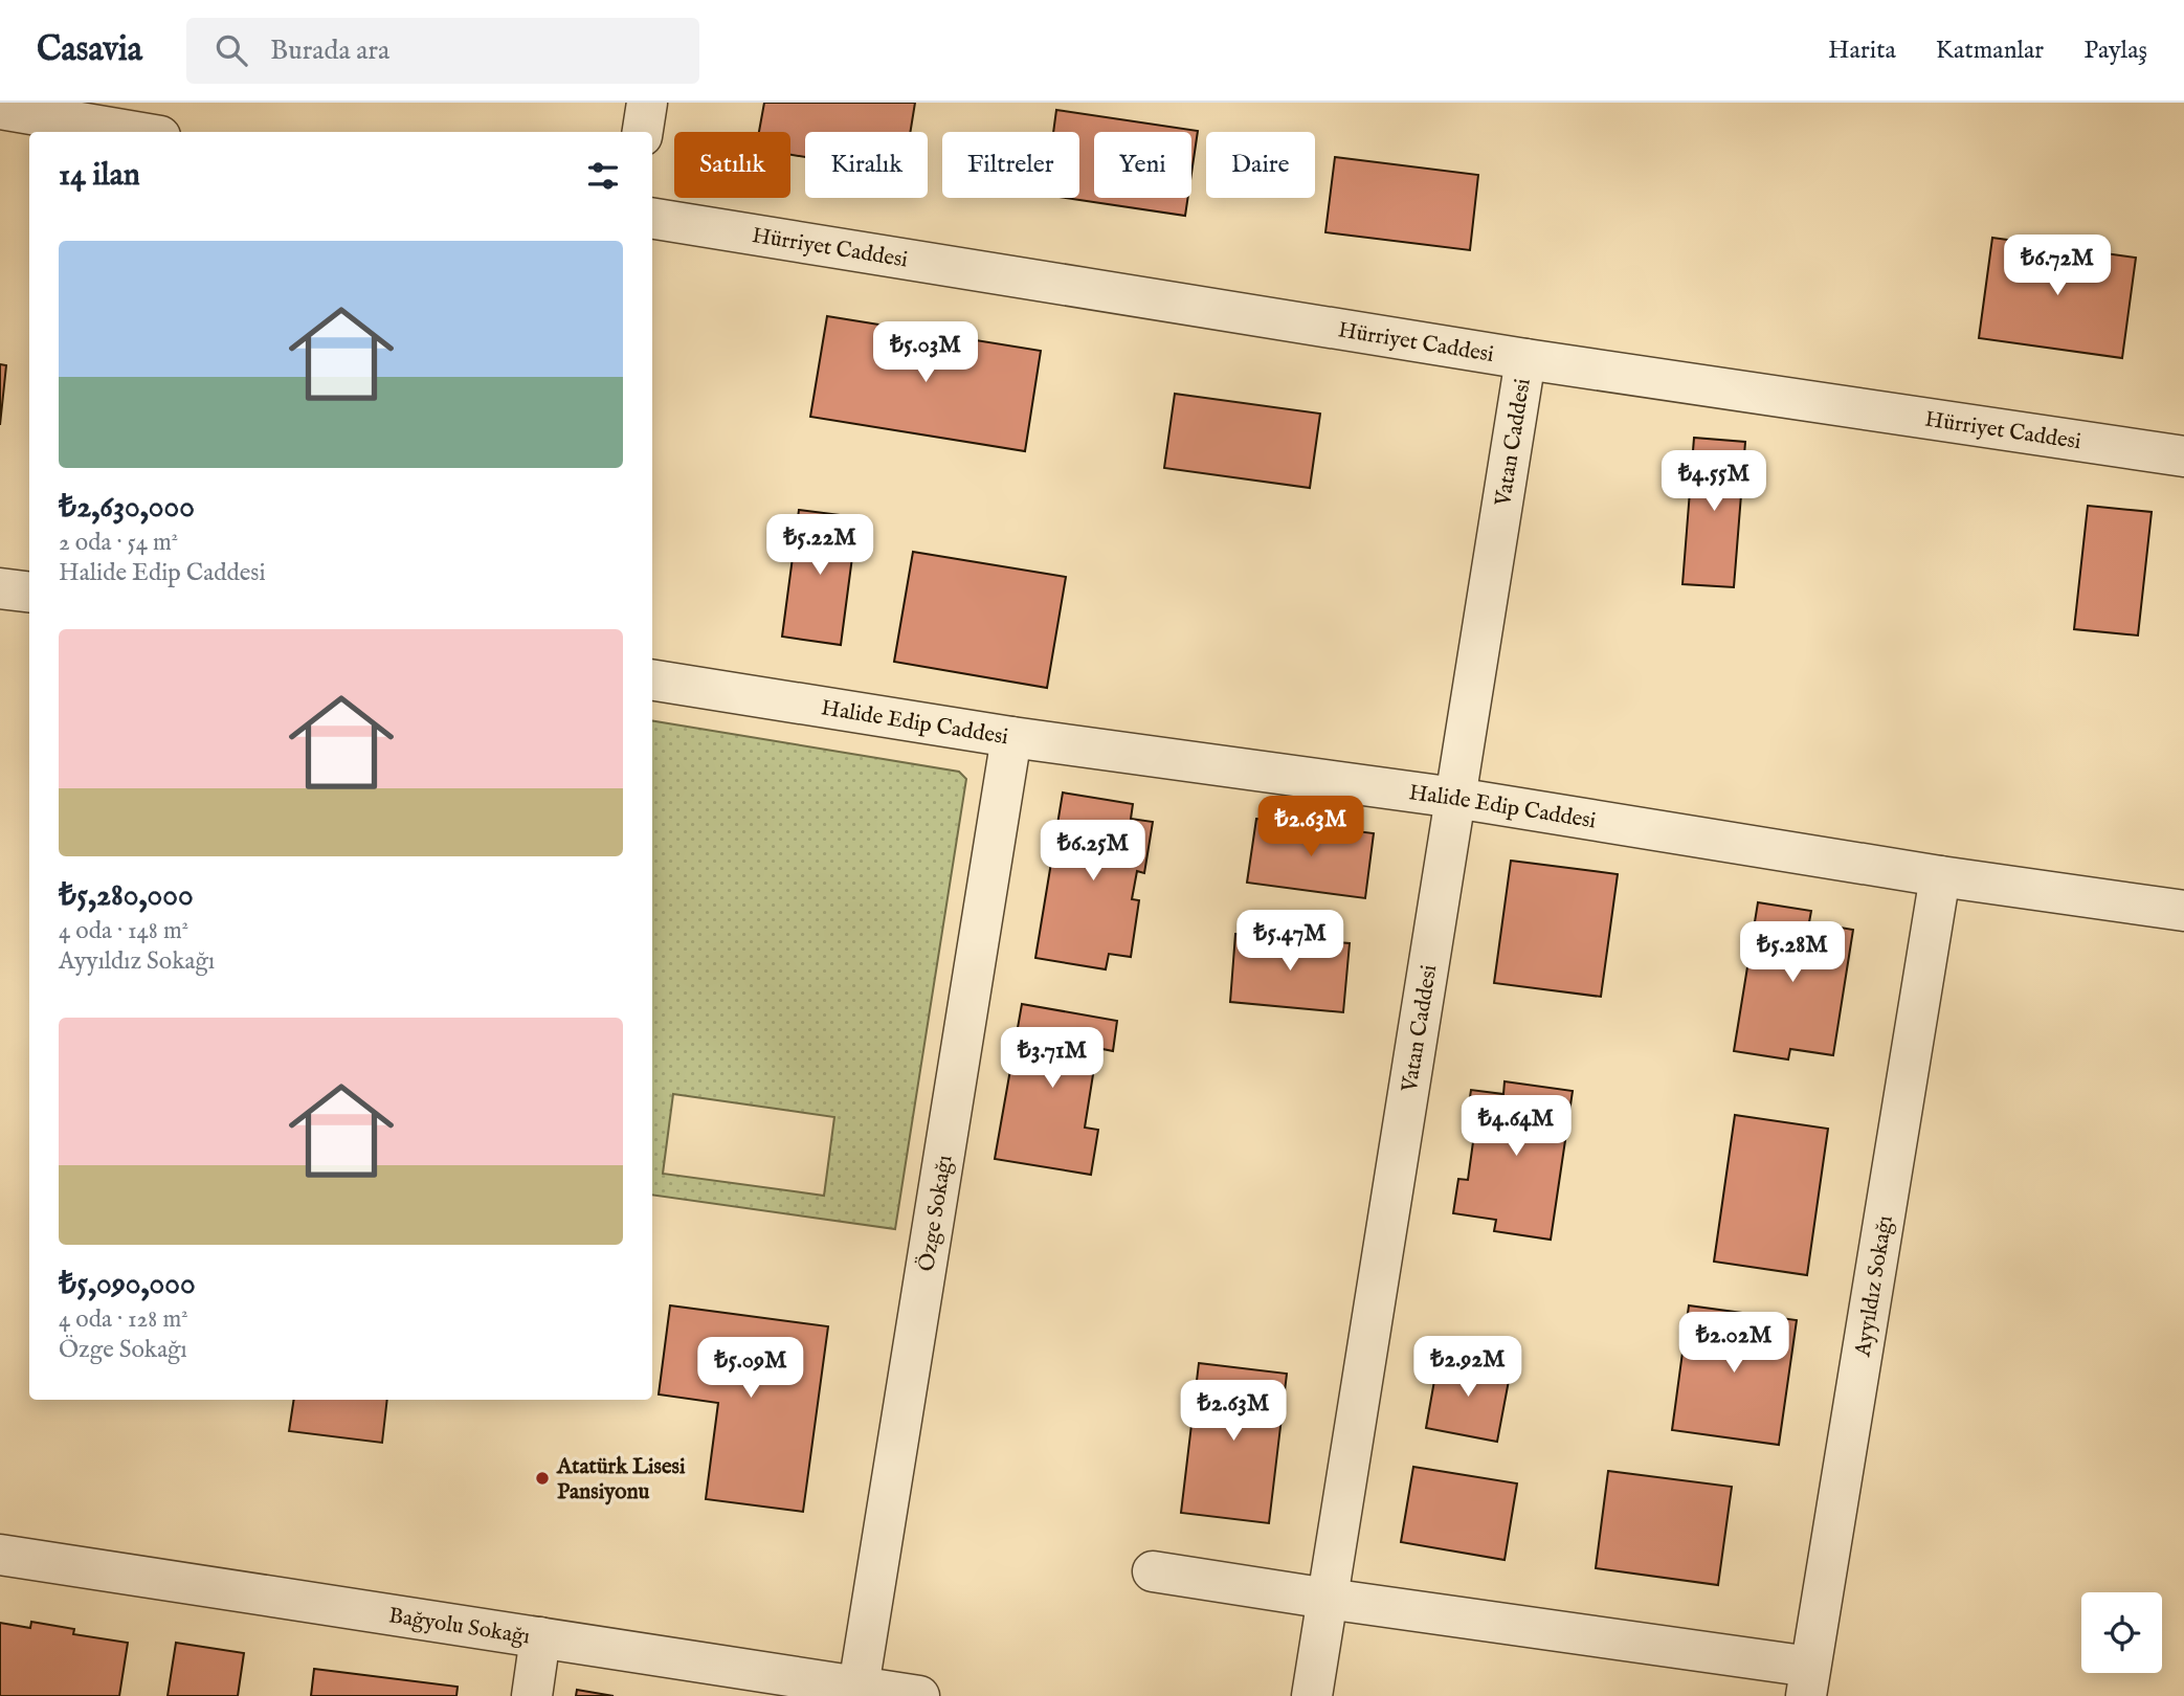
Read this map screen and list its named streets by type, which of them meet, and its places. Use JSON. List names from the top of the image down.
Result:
{
  "streets": {
    "street": [
      "Hürriyet Caddesi",
      "Vatan Caddesi",
      "Halide Edip Caddesi",
      "Özge Sokağı",
      "Ayyıldız Sokağı",
      "Bağyolu Sokağı"
    ]
  },
  "crossings": [
    ["Hürriyet Caddesi", "Vatan Caddesi"],
    ["Vatan Caddesi", "Halide Edip Caddesi"],
    ["Halide Edip Caddesi", "Özge Sokağı"],
    ["Halide Edip Caddesi", "Ayyıldız Sokağı"],
    ["Özge Sokağı", "Bağyolu Sokağı"]
  ],
  "places": ["Atatürk Lisesi Pansiyonu"],
  "page": {
    "header": "Casavia",
    "search": "Burada ara",
    "nav": ["Harita", "Katmanlar", "Paylaş"],
    "chip": [
      "Satılık",
      "Kiralık",
      "Filtreler",
      "Yeni",
      "Daire"
    ],
    "heading": "14 ilan",
    "list": [
      {
        "name": "₺2,630,000",
        "note": "2 oda · 54 m² · Halide Edip Caddesi"
      },
      {
        "name": "₺5,280,000",
        "note": "4 oda · 148 m² · Ayyıldız Sokağı"
      },
      {
        "name": "₺5,090,000",
        "note": "4 oda · 128 m² · Özge Sokağı"
      }
    ],
    "price": [
      "₺6.72M",
      "₺5.03M",
      "₺4.55M",
      "₺5.22M",
      "₺2.63M",
      "₺6.25M",
      "₺5.47M",
      "₺5.28M",
      "₺3.71M",
      "₺4.64M",
      "₺2.02M",
      "₺2.92M",
      "₺5.09M",
      "₺2.63M"
    ]
  }
}
